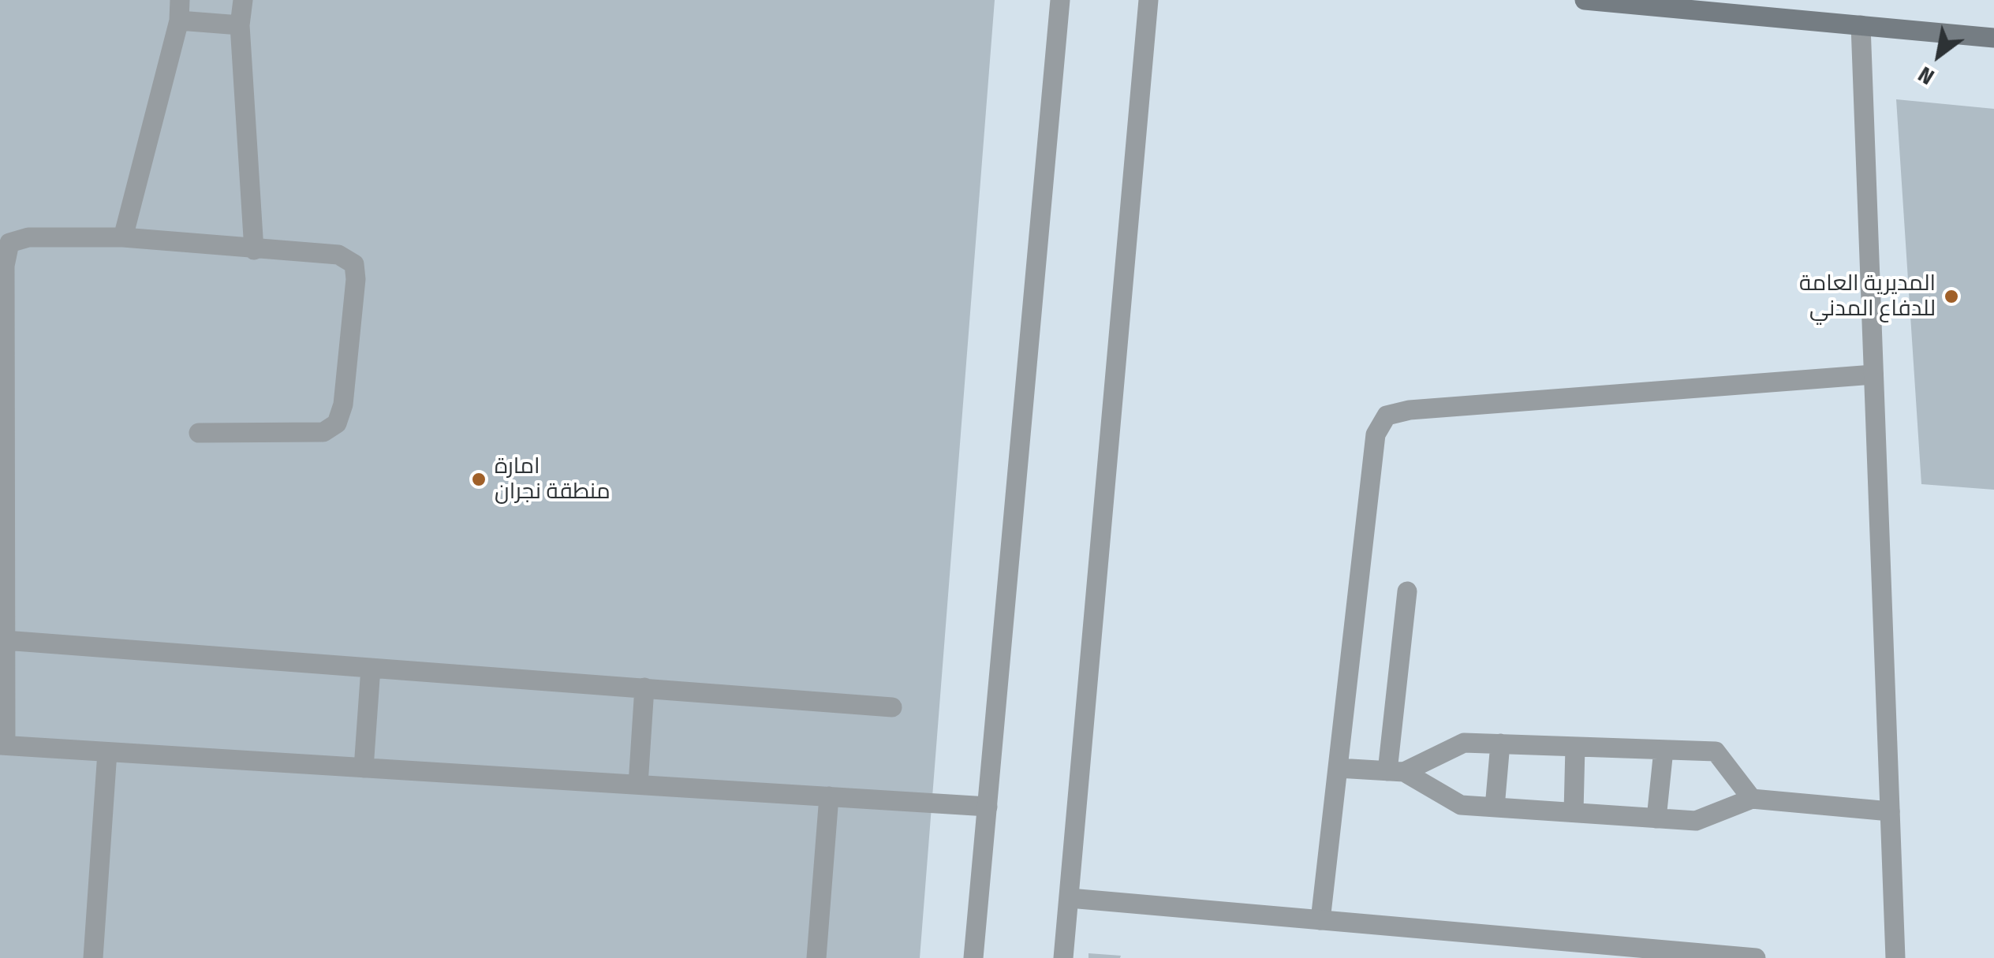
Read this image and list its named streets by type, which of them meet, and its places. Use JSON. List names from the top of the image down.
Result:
{
  "places": ["المديرية العامة للدفاع المدني", "امارة منطقة نجران"],
  "north": "bottom left"
}
